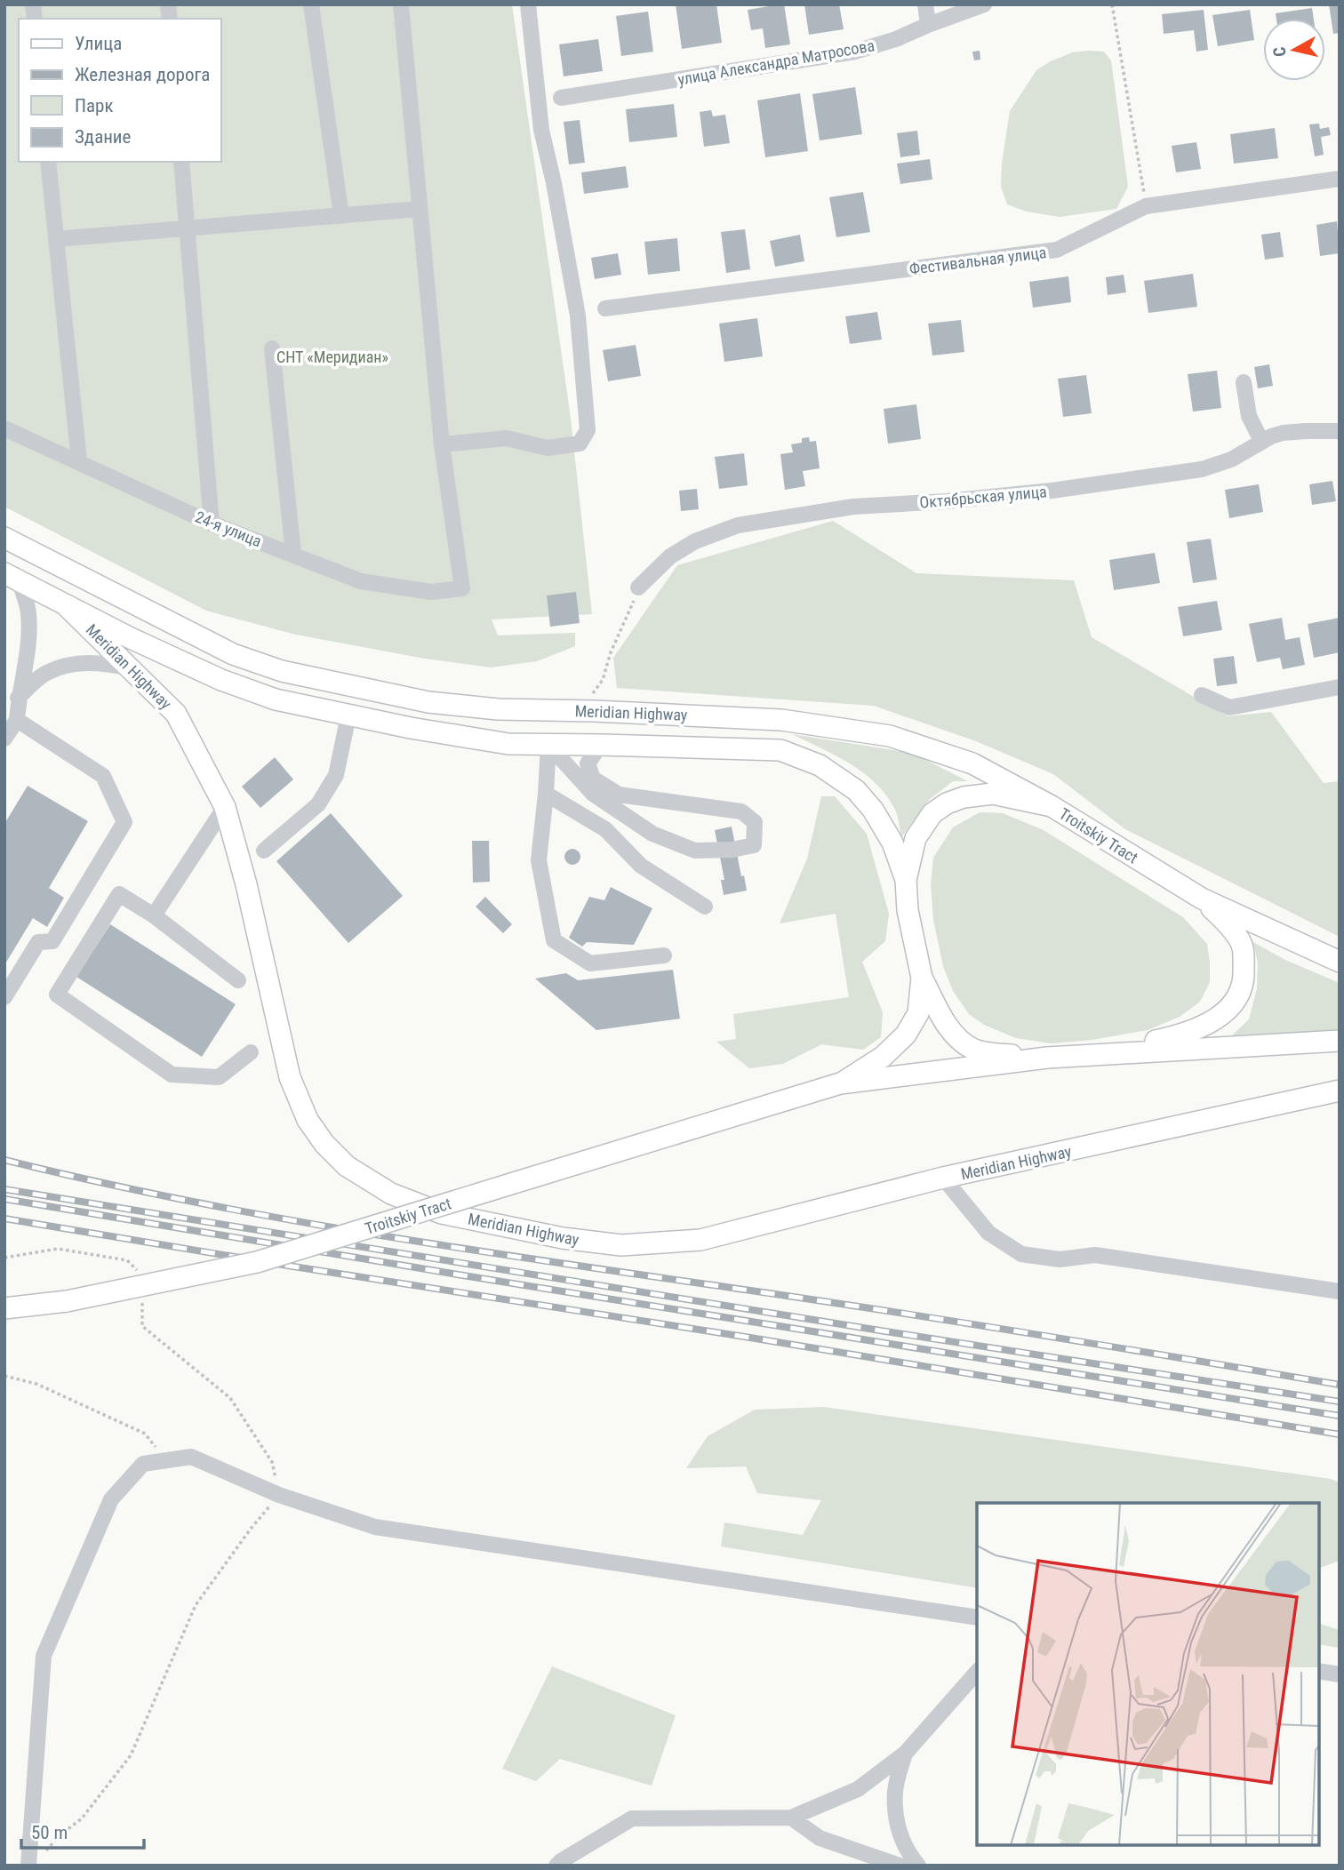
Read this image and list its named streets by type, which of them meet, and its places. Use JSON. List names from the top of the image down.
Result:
{
  "streets": {
    "main road": ["Meridian Highway", "Troitskiy Tract"],
    "street": [
      "улица Александра Матросова",
      "Фестивальная улица",
      "Октябрьская улица",
      "24-я улица"
    ]
  },
  "crossings": [
    ["Meridian Highway", "Troitskiy Tract"]
  ],
  "parks": ["СНТ «Меридиан»"],
  "legend": [
    "Улица",
    "Железная дорога",
    "Парк",
    "Здание"
  ],
  "scale_bar": "50 m",
  "north": "left"
}
